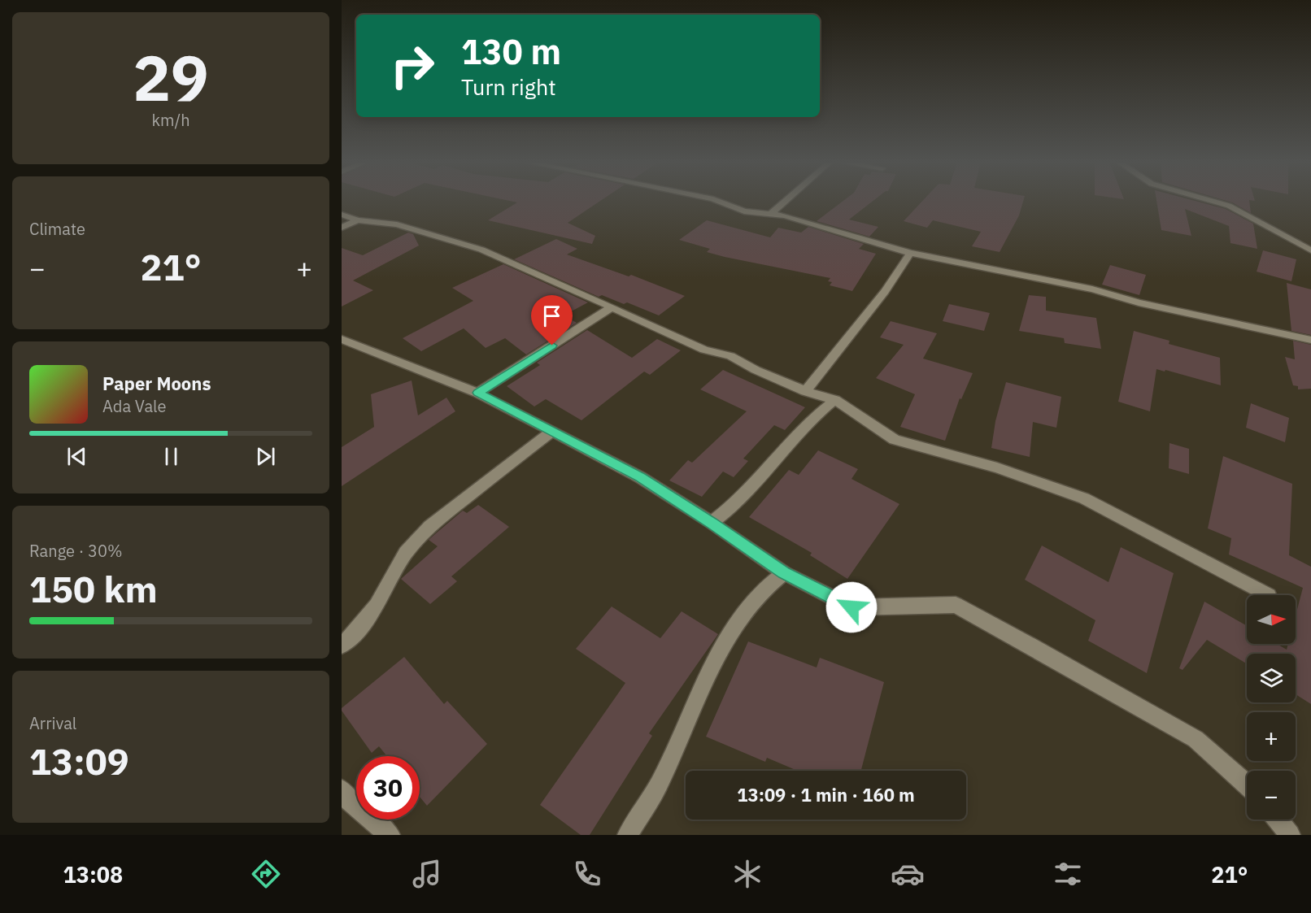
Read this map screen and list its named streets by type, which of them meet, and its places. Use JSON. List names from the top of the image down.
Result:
{
  "north": "right",
  "page": {
    "tile": [
      ["29", "km/h"],
      "Climate",
      ["Range · 30%", "150 km"],
      ["Arrival", "13:09"]
    ],
    "turn": ["130 m", "Turn right"],
    "heat": ["−", "21°", "+"],
    "song": ["Paper Moons", "Ada Vale"],
    "map_buttons": ["+", "−"],
    "limit": "30",
    "trip": "13:09 · 1 min · 160 m",
    "tabs": ["13:08", "21°"]
  }
}
